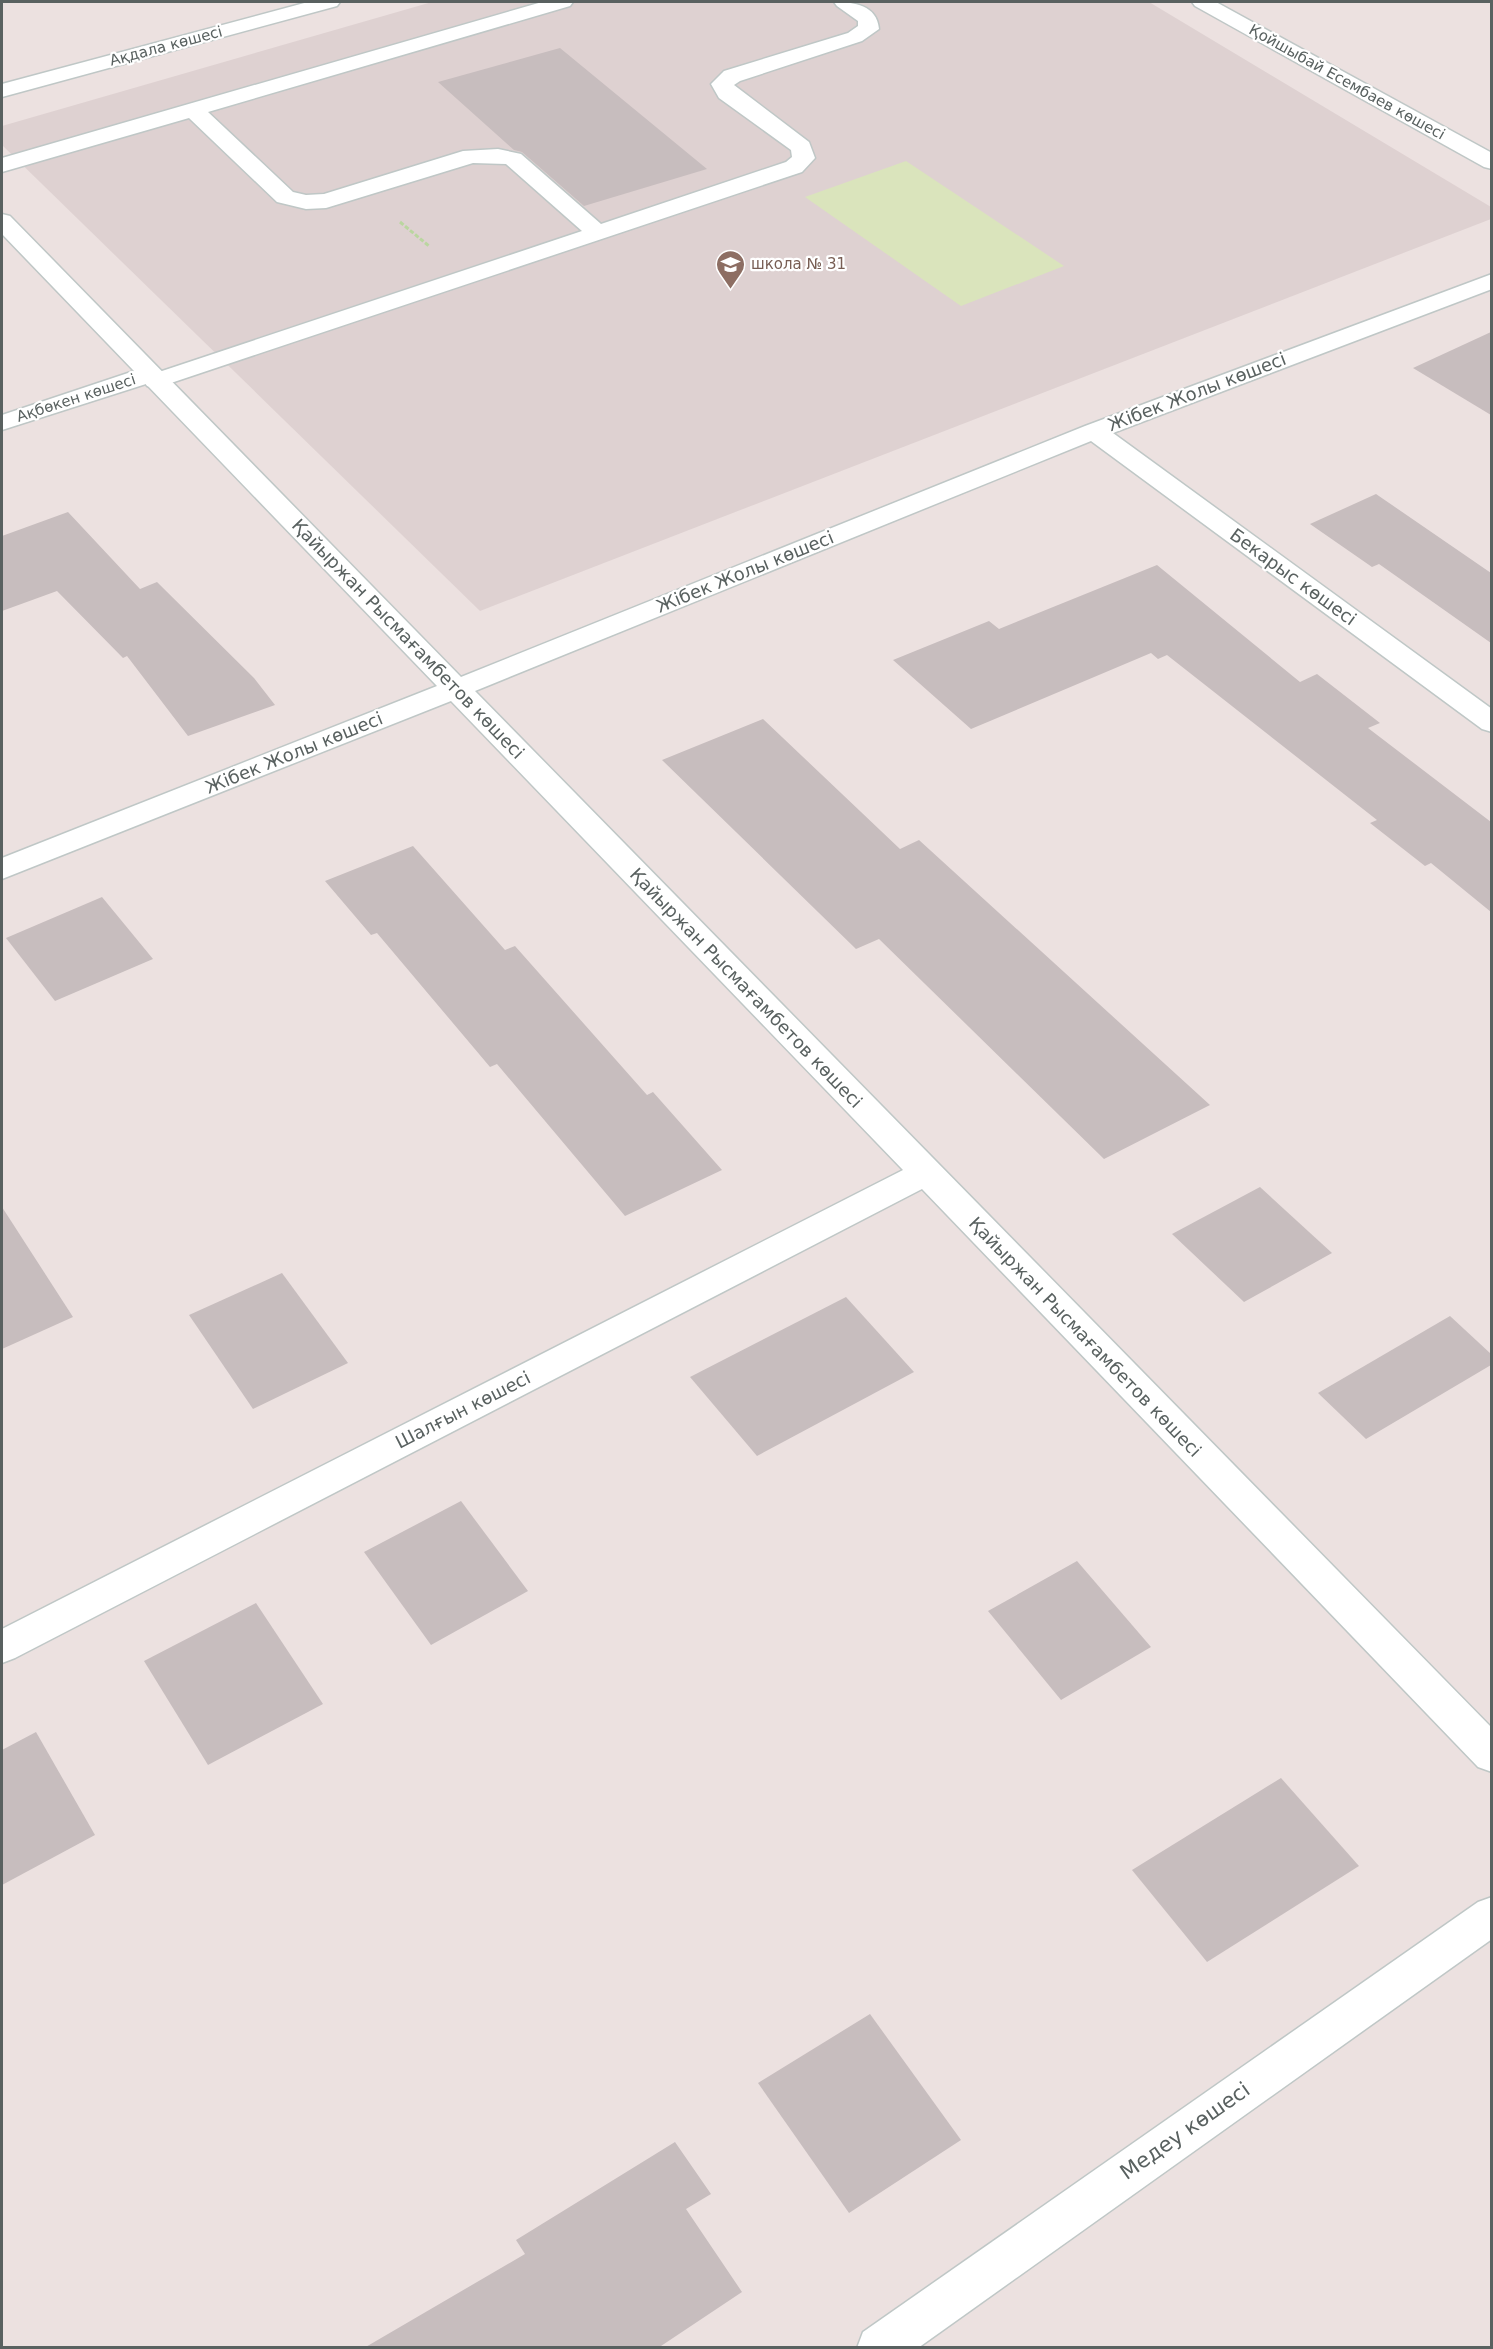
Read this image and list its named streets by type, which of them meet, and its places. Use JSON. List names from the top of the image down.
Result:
{
  "streets": {
    "street": [
      "Ақдала көшесі",
      "Қойшыбай Есембаев көшесі",
      "Жібек Жолы көшесі",
      "Ақбөкен көшесі",
      "Бекарыс көшесі",
      "Қайыржан Рысмағамбетов көшесі",
      "Шалғын көшесі",
      "Медеу көшесі"
    ]
  },
  "crossings": [
    ["Жібек Жолы көшесі", "Бекарыс көшесі"],
    ["Жібек Жолы көшесі", "Қайыржан Рысмағамбетов көшесі"],
    ["Ақбөкен көшесі", "Қайыржан Рысмағамбетов көшесі"],
    ["Қайыржан Рысмағамбетов көшесі", "Шалғын көшесі"]
  ],
  "places": {
    "school or university": ["школа № 31"]
  }
}
